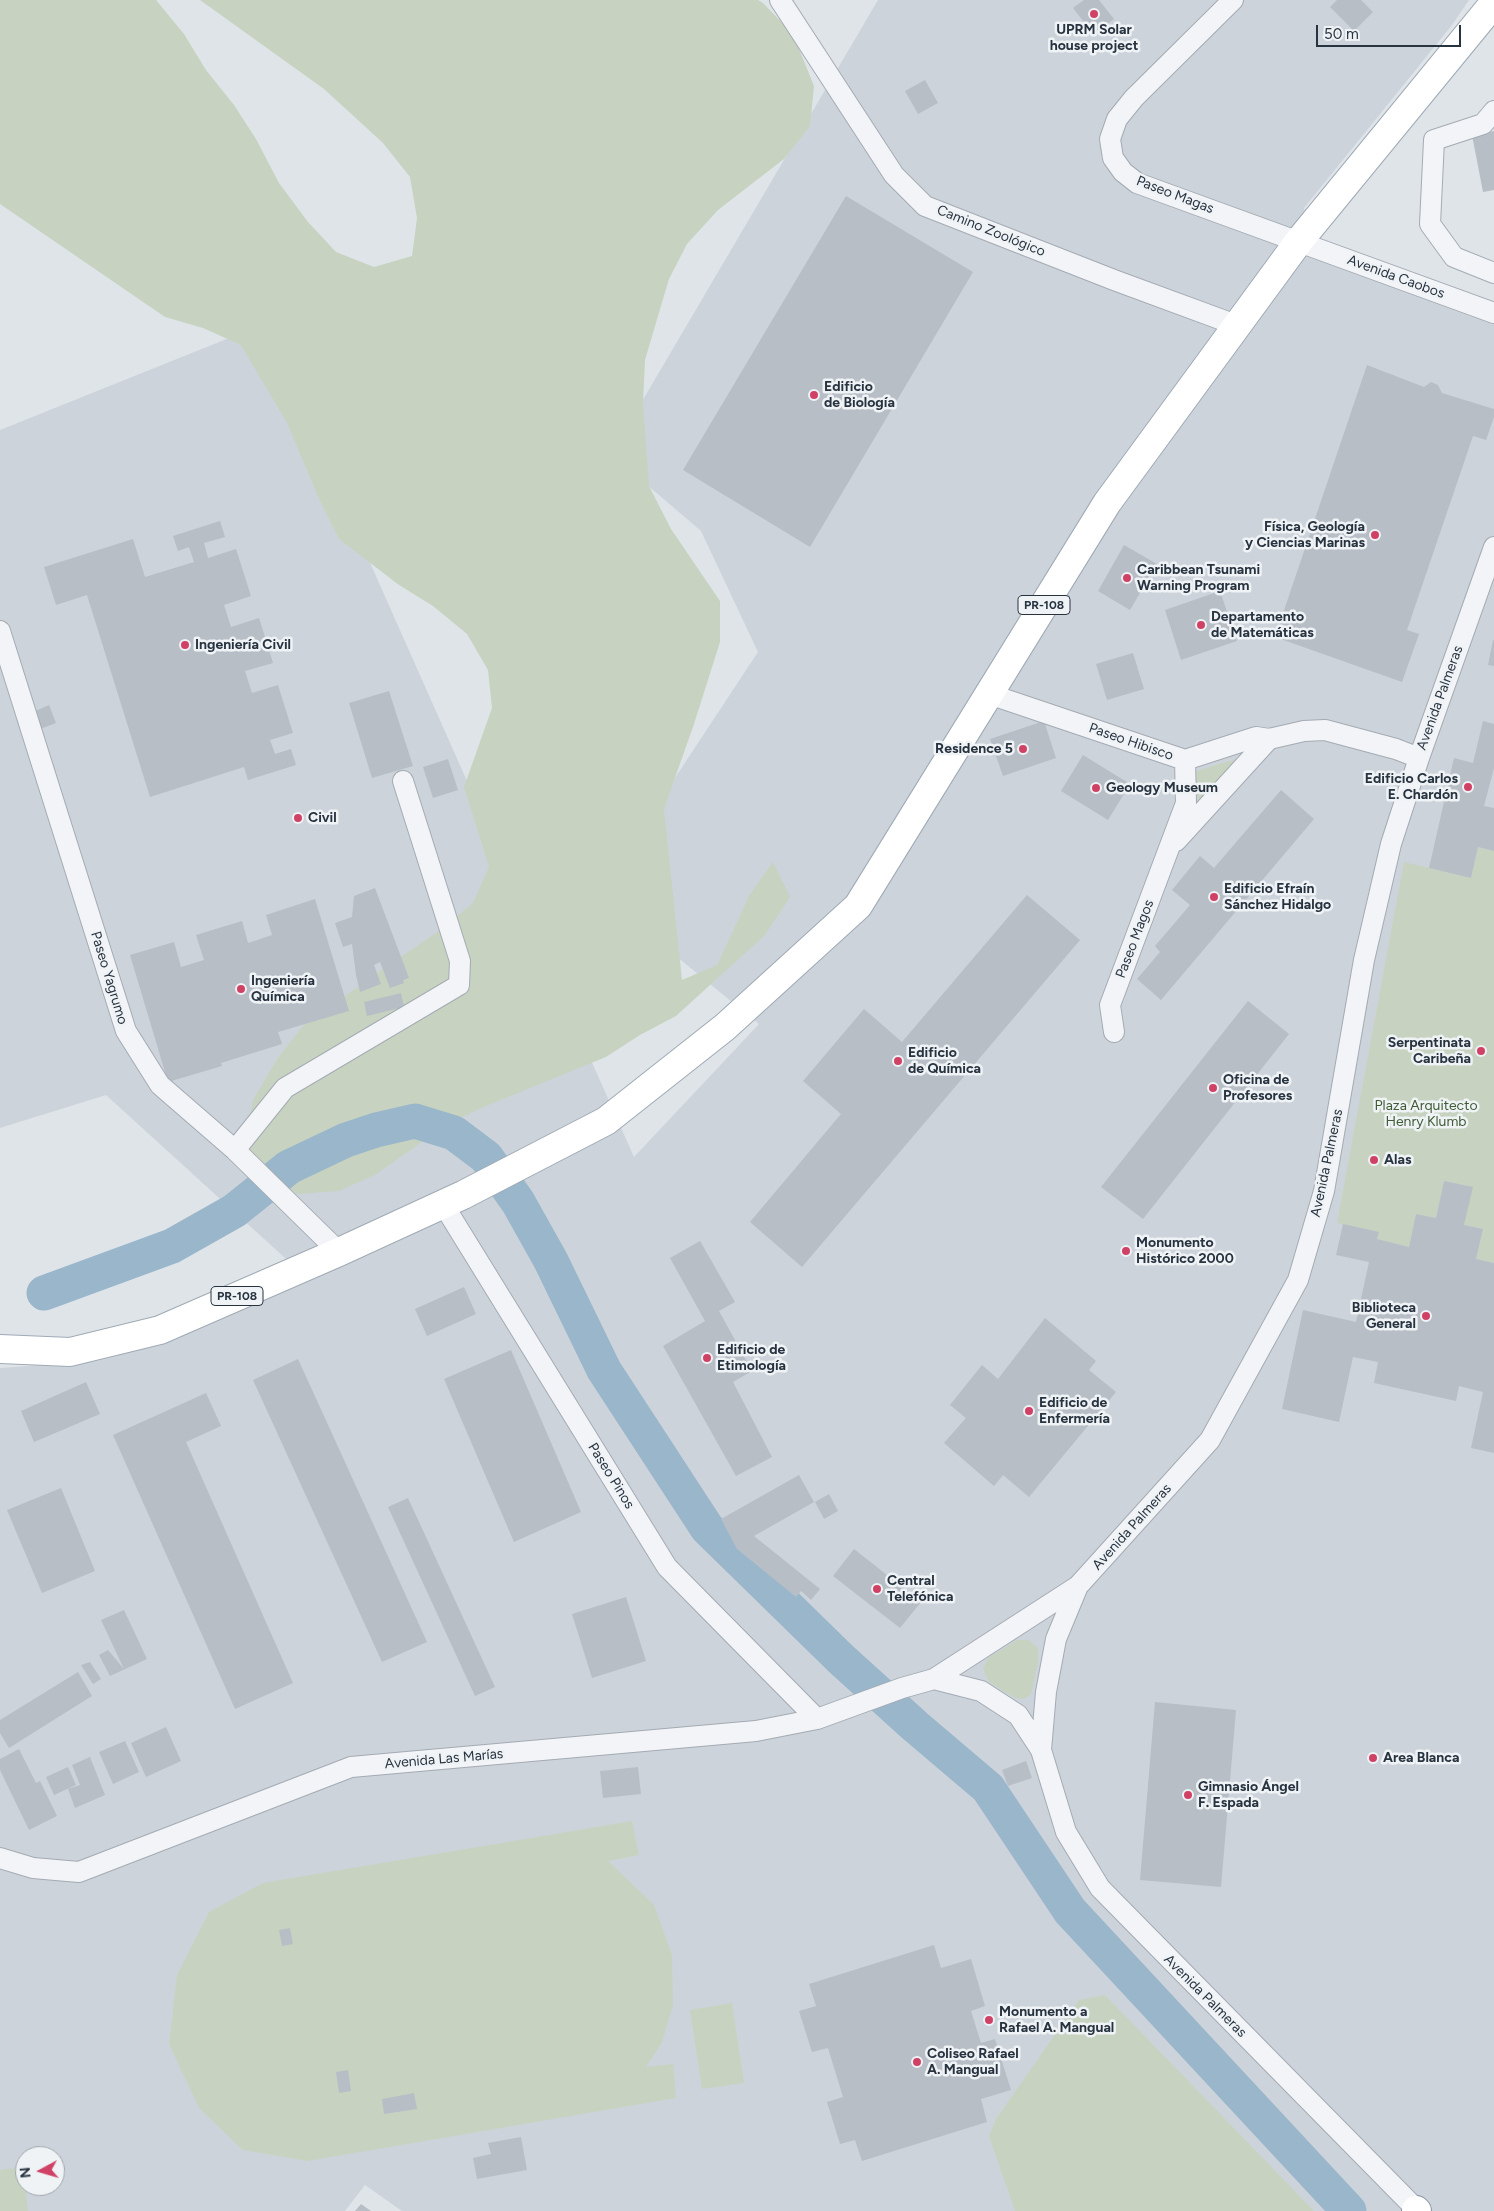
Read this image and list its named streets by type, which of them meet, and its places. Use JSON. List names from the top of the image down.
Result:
{
  "streets": {
    "main road": ["PR-108"],
    "street": [
      "Paseo Magas",
      "Camino Zoológico",
      "Avenida Caobos",
      "Avenida Palmeras",
      "Paseo Hibisco",
      "Paseo Magos",
      "Paseo Yagrumo",
      "Paseo Pinos",
      "Avenida Las Marías"
    ]
  },
  "crossings": [
    ["Paseo Magas", "Avenida Caobos"],
    ["Paseo Magas", "PR-108"],
    ["Camino Zoológico", "PR-108"],
    ["Avenida Caobos", "PR-108"],
    ["PR-108", "Paseo Hibisco"],
    ["PR-108", "Paseo Yagrumo"],
    ["PR-108", "Paseo Pinos"],
    ["Avenida Palmeras", "Paseo Hibisco"],
    ["Avenida Palmeras", "Avenida Las Marías"],
    ["Paseo Hibisco", "Paseo Magos"],
    ["Paseo Pinos", "Avenida Las Marías"]
  ],
  "parks": ["Plaza Arquitecto Henry Klumb"],
  "places": [
    "UPRM Solar house project",
    "Edificio de Biología",
    "Física, Geología y Ciencias Marinas",
    "Caribbean Tsunami Warning Program",
    "Departamento de Matemáticas",
    "Ingeniería Civil",
    "Residence 5",
    "Edificio Carlos E. Chardón",
    "Geology Museum",
    "Civil",
    "Edificio Efraín Sánchez Hidalgo",
    "Ingeniería Química",
    "Serpentinata Caribeña",
    "Edificio de Química",
    "Oficina de Profesores",
    "Alas",
    "Monumento Histórico 2000",
    "Biblioteca General",
    "Edificio de Etimología",
    "Edificio de Enfermería",
    "Central Telefónica",
    "Area Blanca",
    "Gimnasio Ángel F. Espada",
    "Monumento a Rafael A. Mangual",
    "Coliseo Rafael A. Mangual"
  ],
  "scale_bar": "50 m",
  "north": "left"
}
